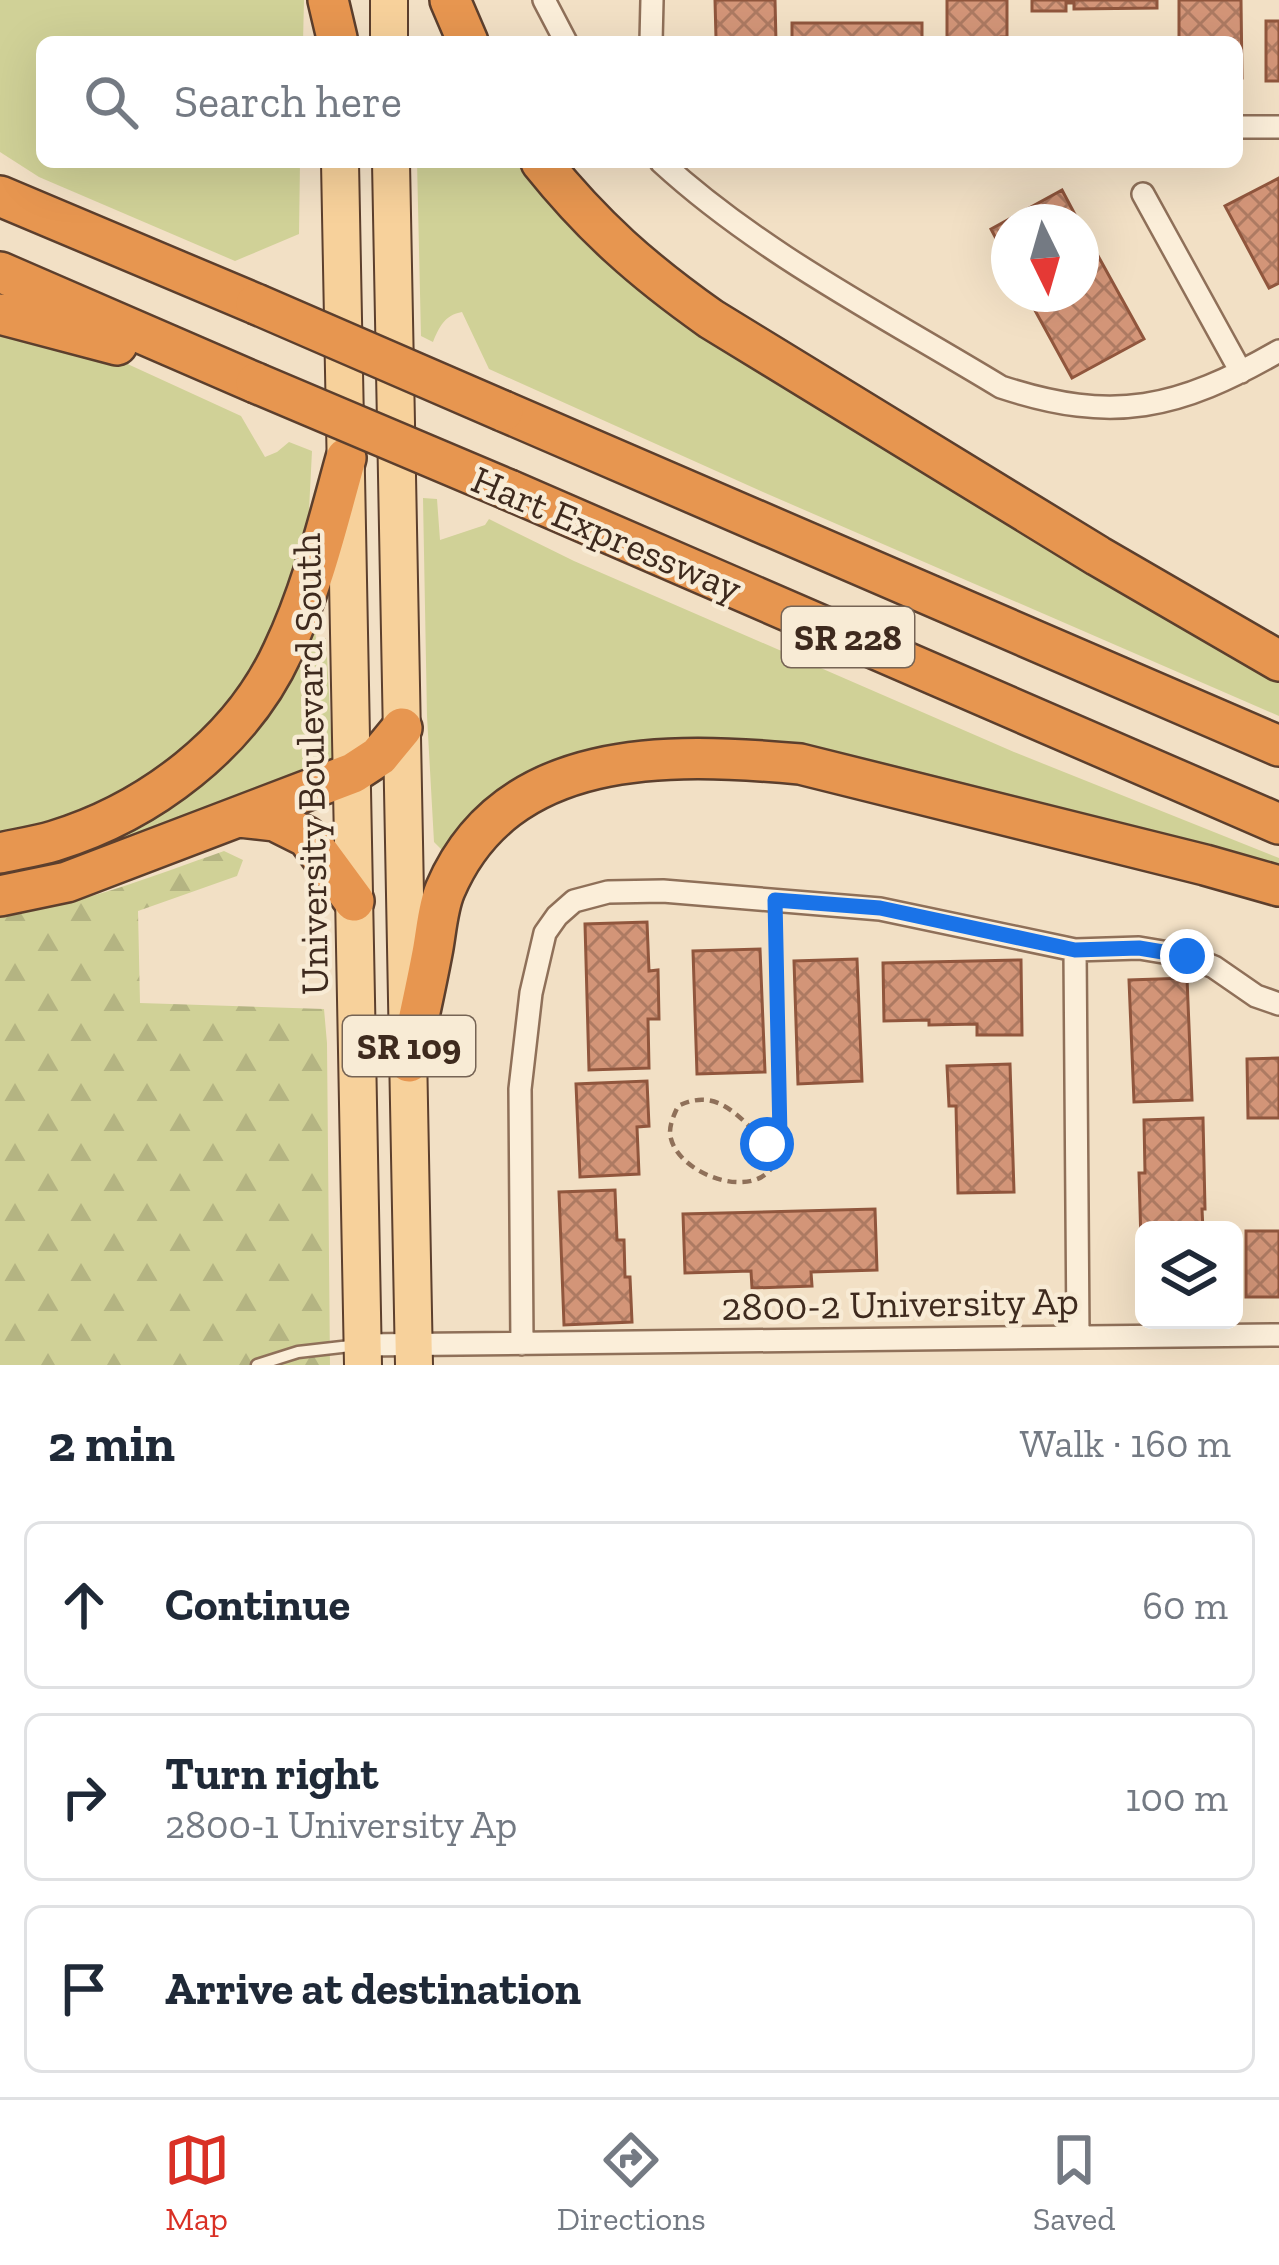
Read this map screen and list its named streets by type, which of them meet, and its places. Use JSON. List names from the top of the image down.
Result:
{
  "streets": {
    "highway": ["Hart Expressway", "SR 228"],
    "main road": ["University Boulevard South", "SR 109"],
    "street": ["2800-2 University Ap"]
  },
  "crossings": [
    ["University Boulevard South", "2800-2 University Ap"],
    ["SR 109", "2800-2 University Ap"]
  ],
  "north": "bottom",
  "page": {
    "search": "Search here",
    "heading": ["2 min", "Walk · 160 m"],
    "list": [
      ["Continue", "60 m"],
      ["Turn right", "2800-1 University Ap", "100 m"],
      "Arrive at destination"
    ],
    "nav": ["Map", "Directions", "Saved"]
  }
}
